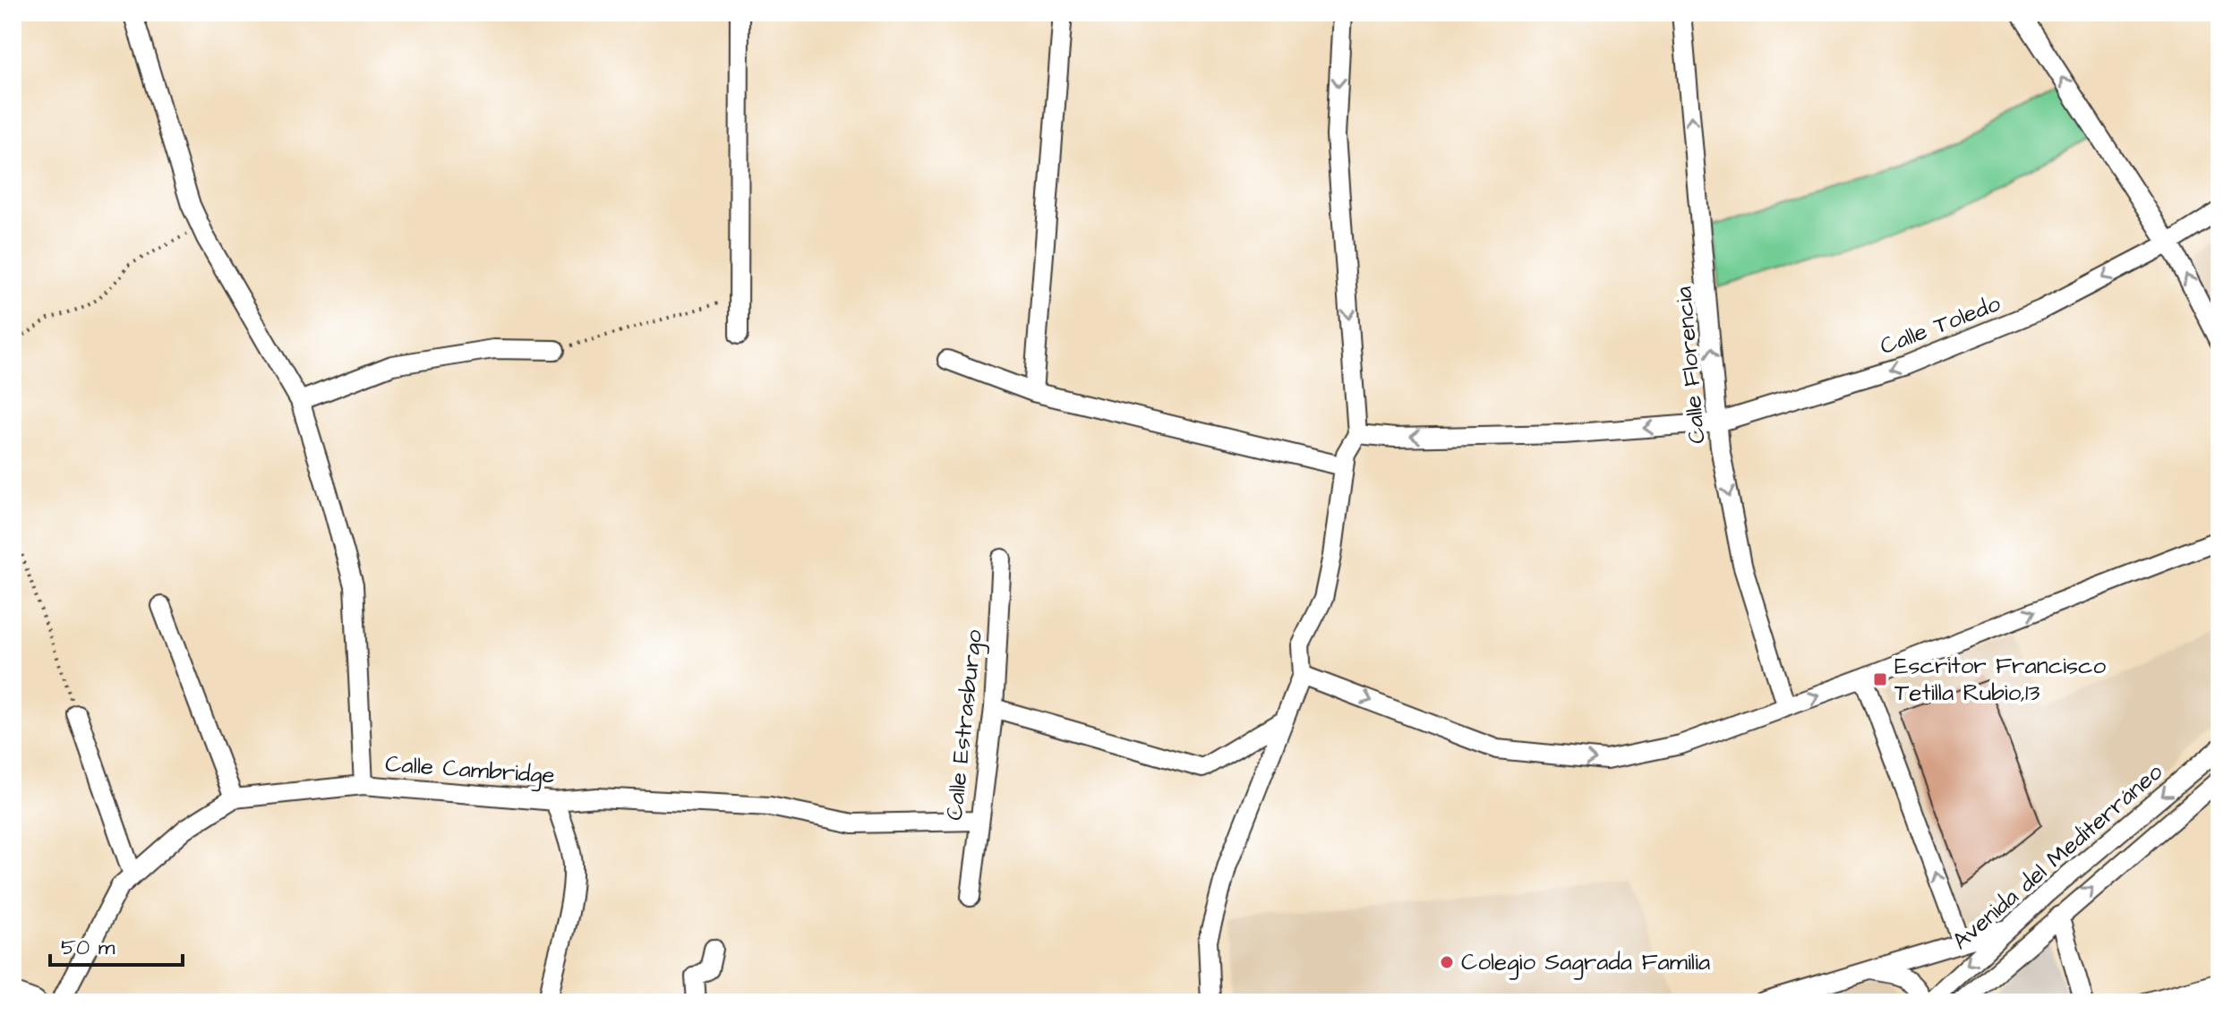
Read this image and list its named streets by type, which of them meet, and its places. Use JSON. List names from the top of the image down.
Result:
{
  "streets": {
    "street": [
      "Calle Toledo",
      "Calle Florencia",
      "Calle Estrasburgo",
      "Calle Cambridge",
      "Avenida del Mediterráneo"
    ]
  },
  "crossings": [
    ["Calle Toledo", "Calle Florencia"],
    ["Calle Estrasburgo", "Calle Cambridge"]
  ],
  "one_way": ["Calle Toledo"],
  "places": {
    "transit": ["Escritor Francisco Tetilla Rubio,13"],
    "other": ["Colegio Sagrada Familia"]
  },
  "scale_bar": "50 m"
}
